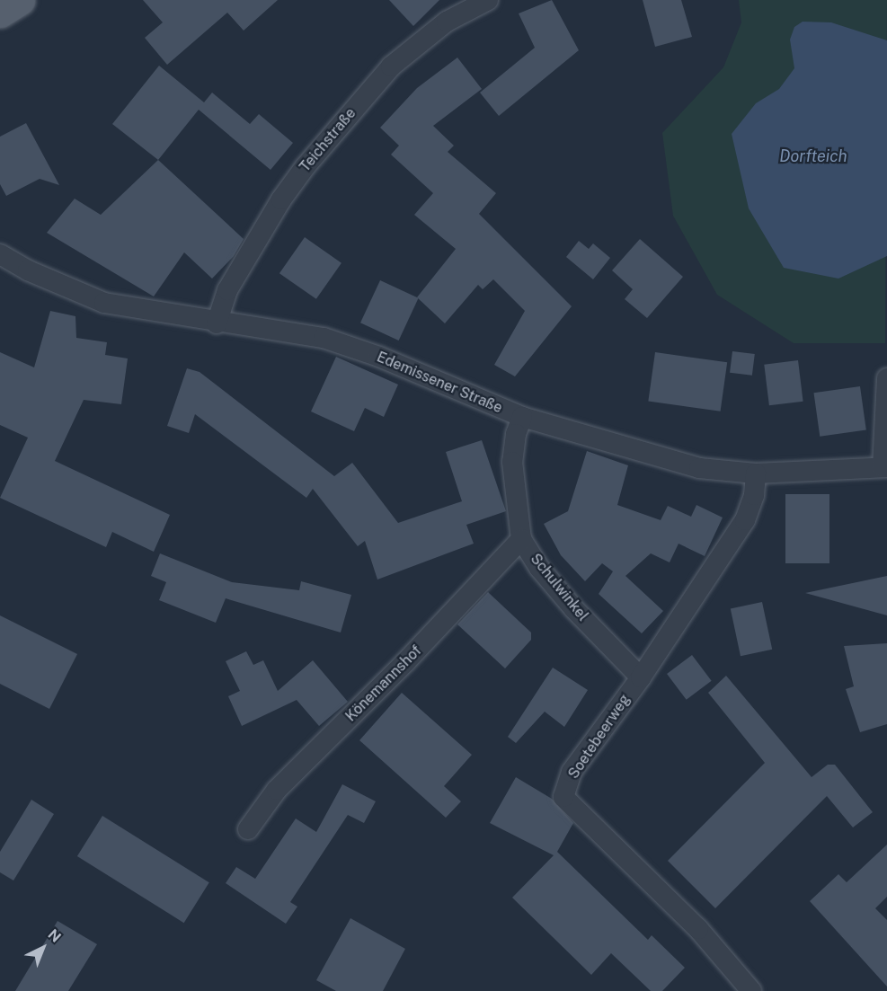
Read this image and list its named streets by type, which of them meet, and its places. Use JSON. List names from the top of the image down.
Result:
{
  "streets": {
    "street": [
      "Teichstraße",
      "Edemissener Straße",
      "Schulwinkel",
      "Könemannshof",
      "Soetebeerweg"
    ]
  },
  "crossings": [
    ["Teichstraße", "Edemissener Straße"],
    ["Edemissener Straße", "Schulwinkel"],
    ["Edemissener Straße", "Soetebeerweg"],
    ["Schulwinkel", "Könemannshof"],
    ["Schulwinkel", "Soetebeerweg"]
  ],
  "water": ["Dorfteich"],
  "north": "top right"
}
